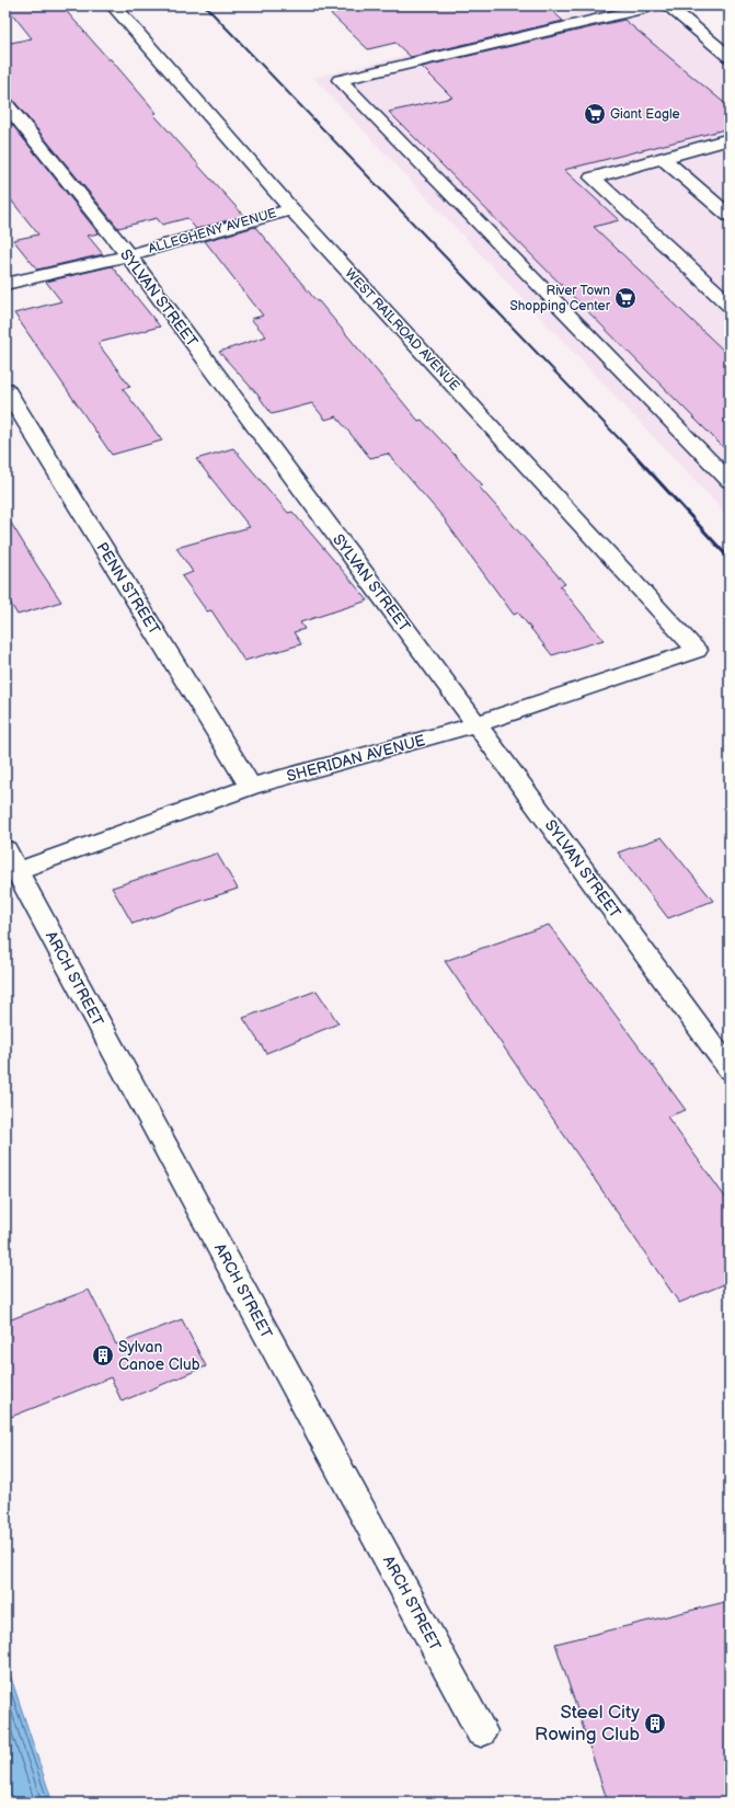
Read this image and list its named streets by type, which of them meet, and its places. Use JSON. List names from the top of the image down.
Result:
{
  "streets": {
    "street": [
      "ALLEGHENY AVENUE",
      "SYLVAN STREET",
      "WEST RAILROAD AVENUE",
      "PENN STREET",
      "SHERIDAN AVENUE",
      "ARCH STREET"
    ]
  },
  "crossings": [
    ["ALLEGHENY AVENUE", "SYLVAN STREET"],
    ["ALLEGHENY AVENUE", "WEST RAILROAD AVENUE"],
    ["SYLVAN STREET", "SHERIDAN AVENUE"],
    ["WEST RAILROAD AVENUE", "SHERIDAN AVENUE"],
    ["PENN STREET", "SHERIDAN AVENUE"],
    ["SHERIDAN AVENUE", "ARCH STREET"]
  ],
  "places": {
    "supermarket": ["Giant Eagle", "River Town Shopping Center"],
    "building": ["Sylvan Canoe Club", "Steel City Rowing Club"]
  }
}
